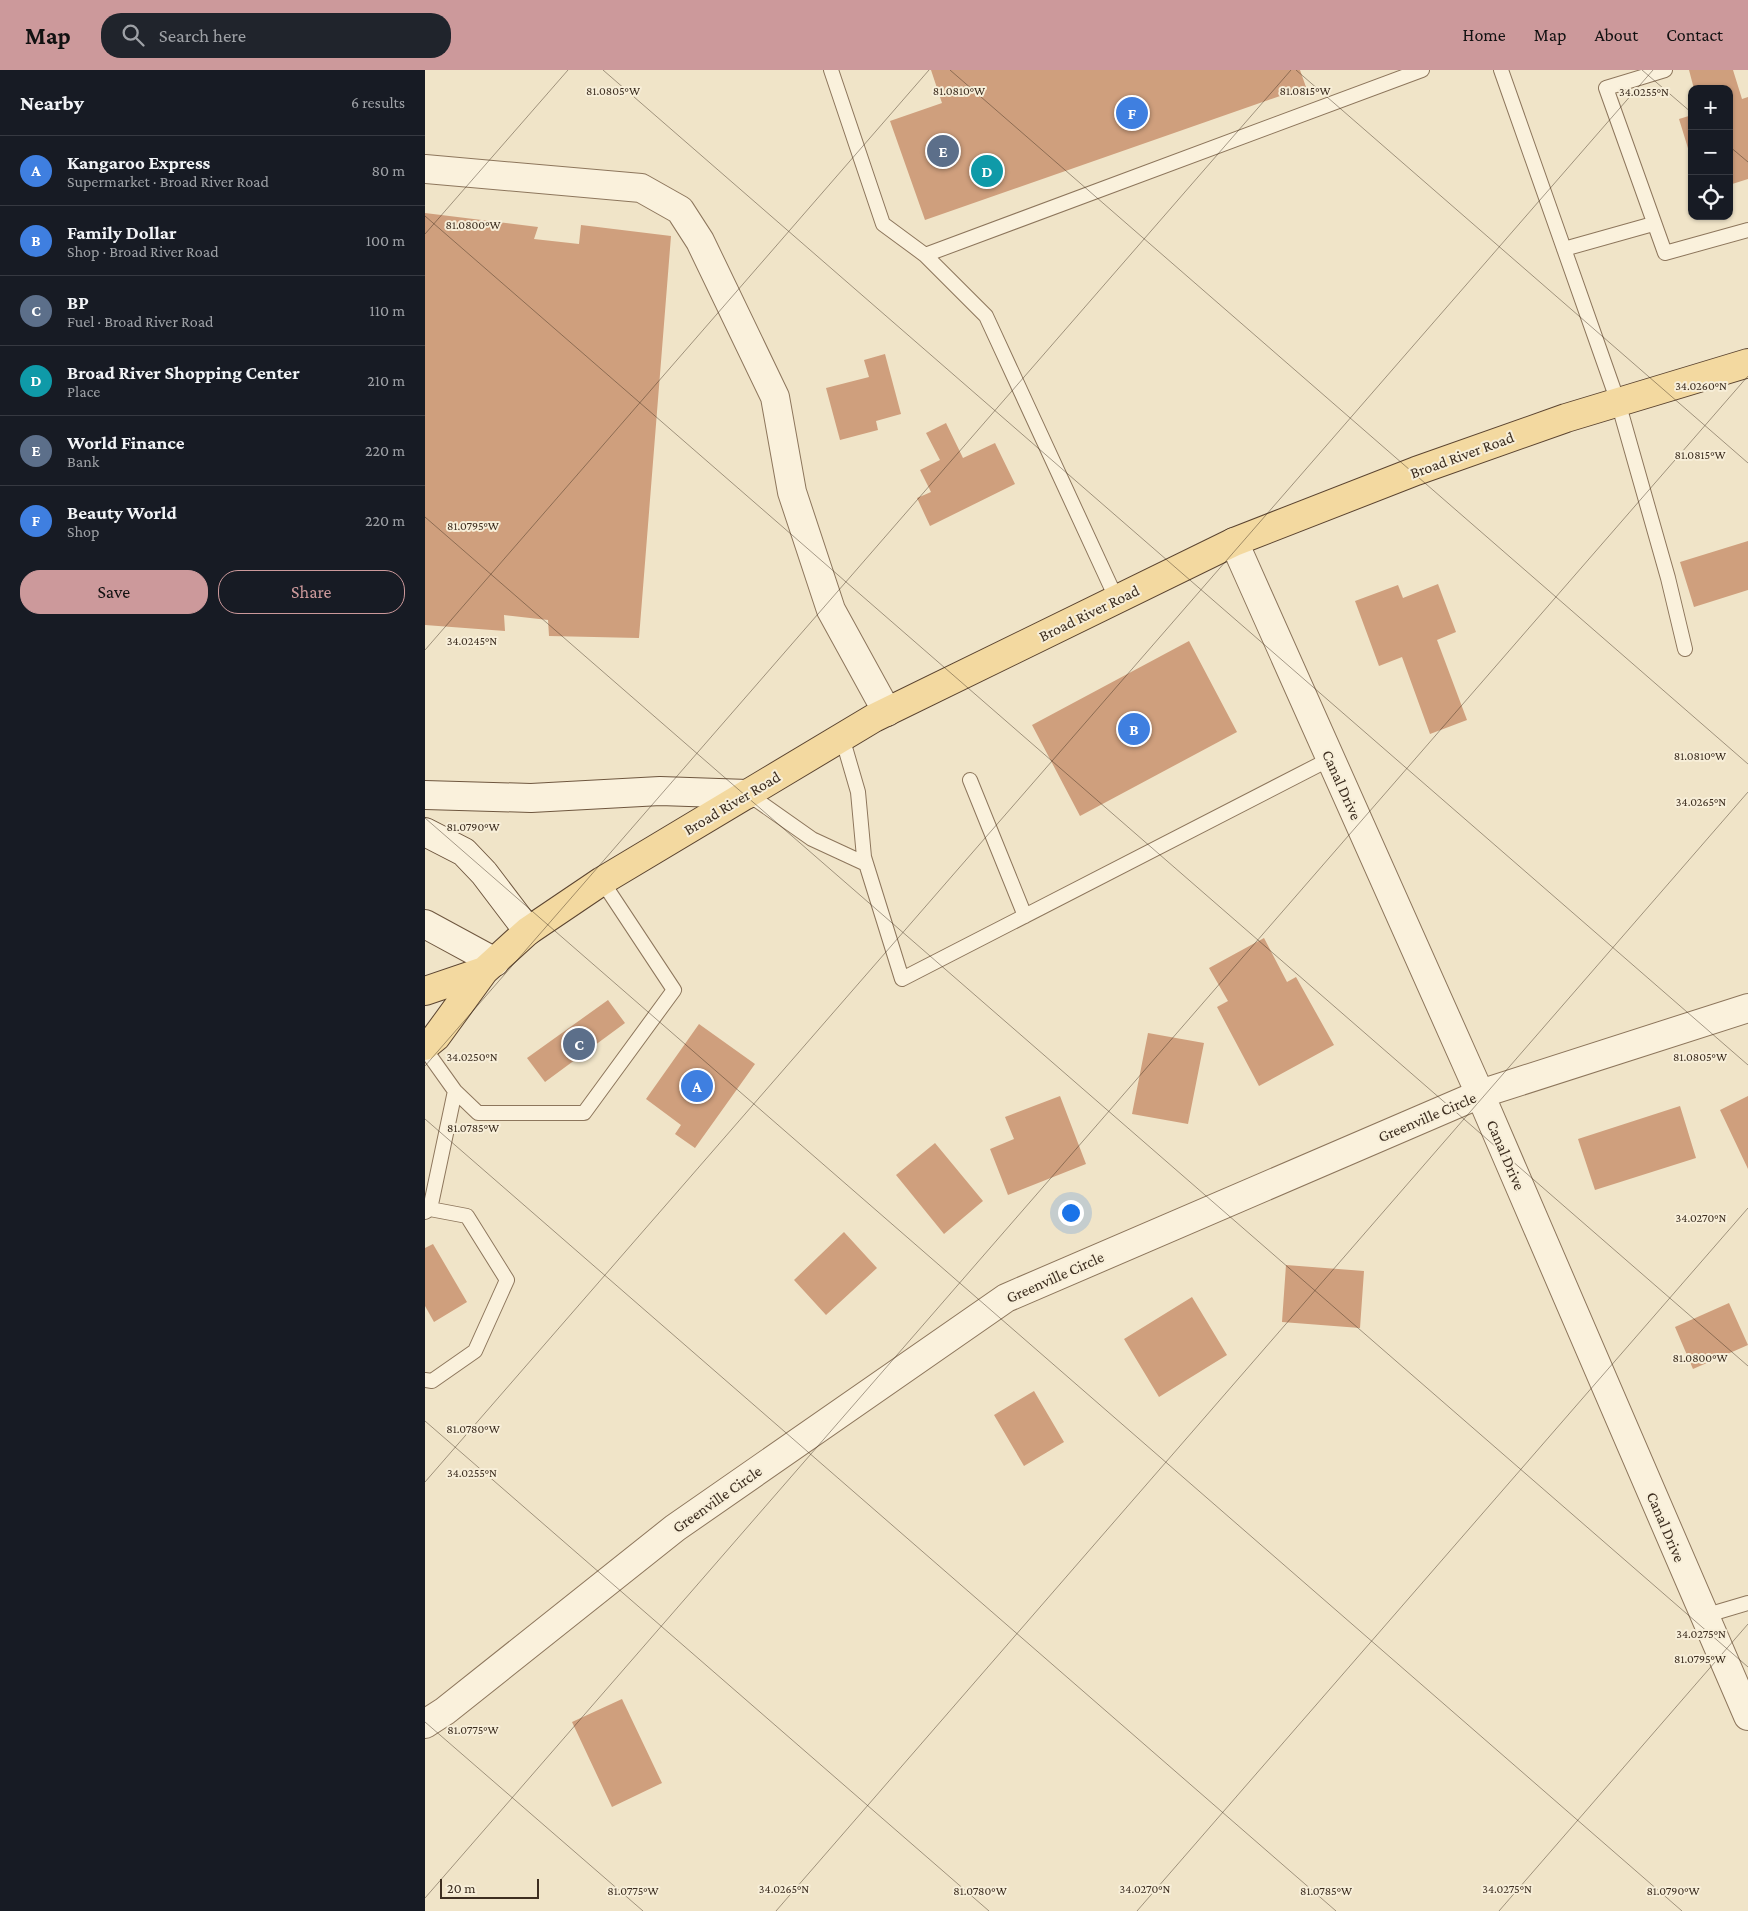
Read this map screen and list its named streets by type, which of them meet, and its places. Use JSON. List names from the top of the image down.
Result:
{
  "streets": {
    "main road": ["Broad River Road"],
    "street": ["Canal Drive", "Greenville Circle"]
  },
  "crossings": [
    ["Broad River Road", "Canal Drive"],
    ["Canal Drive", "Greenville Circle"]
  ],
  "scale_bar": "20 m",
  "page": {
    "header": "Map",
    "search": "Search here",
    "nav": [
      "Home",
      "Map",
      "About",
      "Contact"
    ],
    "heading": ["Nearby", "6 results"],
    "map_buttons": ["+", "−"],
    "pins": [
      "F",
      "E",
      "D",
      "B",
      "C",
      "A"
    ],
    "list": [
      {
        "mark": "A",
        "name": "Kangaroo Express",
        "note": "Supermarket · Broad River Road",
        "value": "80 m"
      },
      {
        "mark": "B",
        "name": "Family Dollar",
        "note": "Shop · Broad River Road",
        "value": "100 m"
      },
      {
        "mark": "C",
        "name": "BP",
        "note": "Fuel · Broad River Road",
        "value": "110 m"
      },
      {
        "mark": "D",
        "name": "Broad River Shopping Center",
        "note": "Place",
        "value": "210 m"
      },
      {
        "mark": "E",
        "name": "World Finance",
        "note": "Bank",
        "value": "220 m"
      },
      {
        "mark": "F",
        "name": "Beauty World",
        "note": "Shop",
        "value": "220 m"
      }
    ],
    "buttons": ["Save", "Share"],
    "scale": "20 m"
  },
  "coordinates": [
    "81.0805°W",
    "81.0810°W",
    "81.0815°W",
    "34.0255°N",
    "81.0800°W",
    "34.0260°N",
    "81.0795°W",
    "34.0245°N",
    "34.0265°N",
    "81.0790°W",
    "34.0250°N",
    "81.0785°W",
    "34.0270°N",
    "81.0780°W",
    "34.0275°N",
    "81.0775°W"
  ]
}
